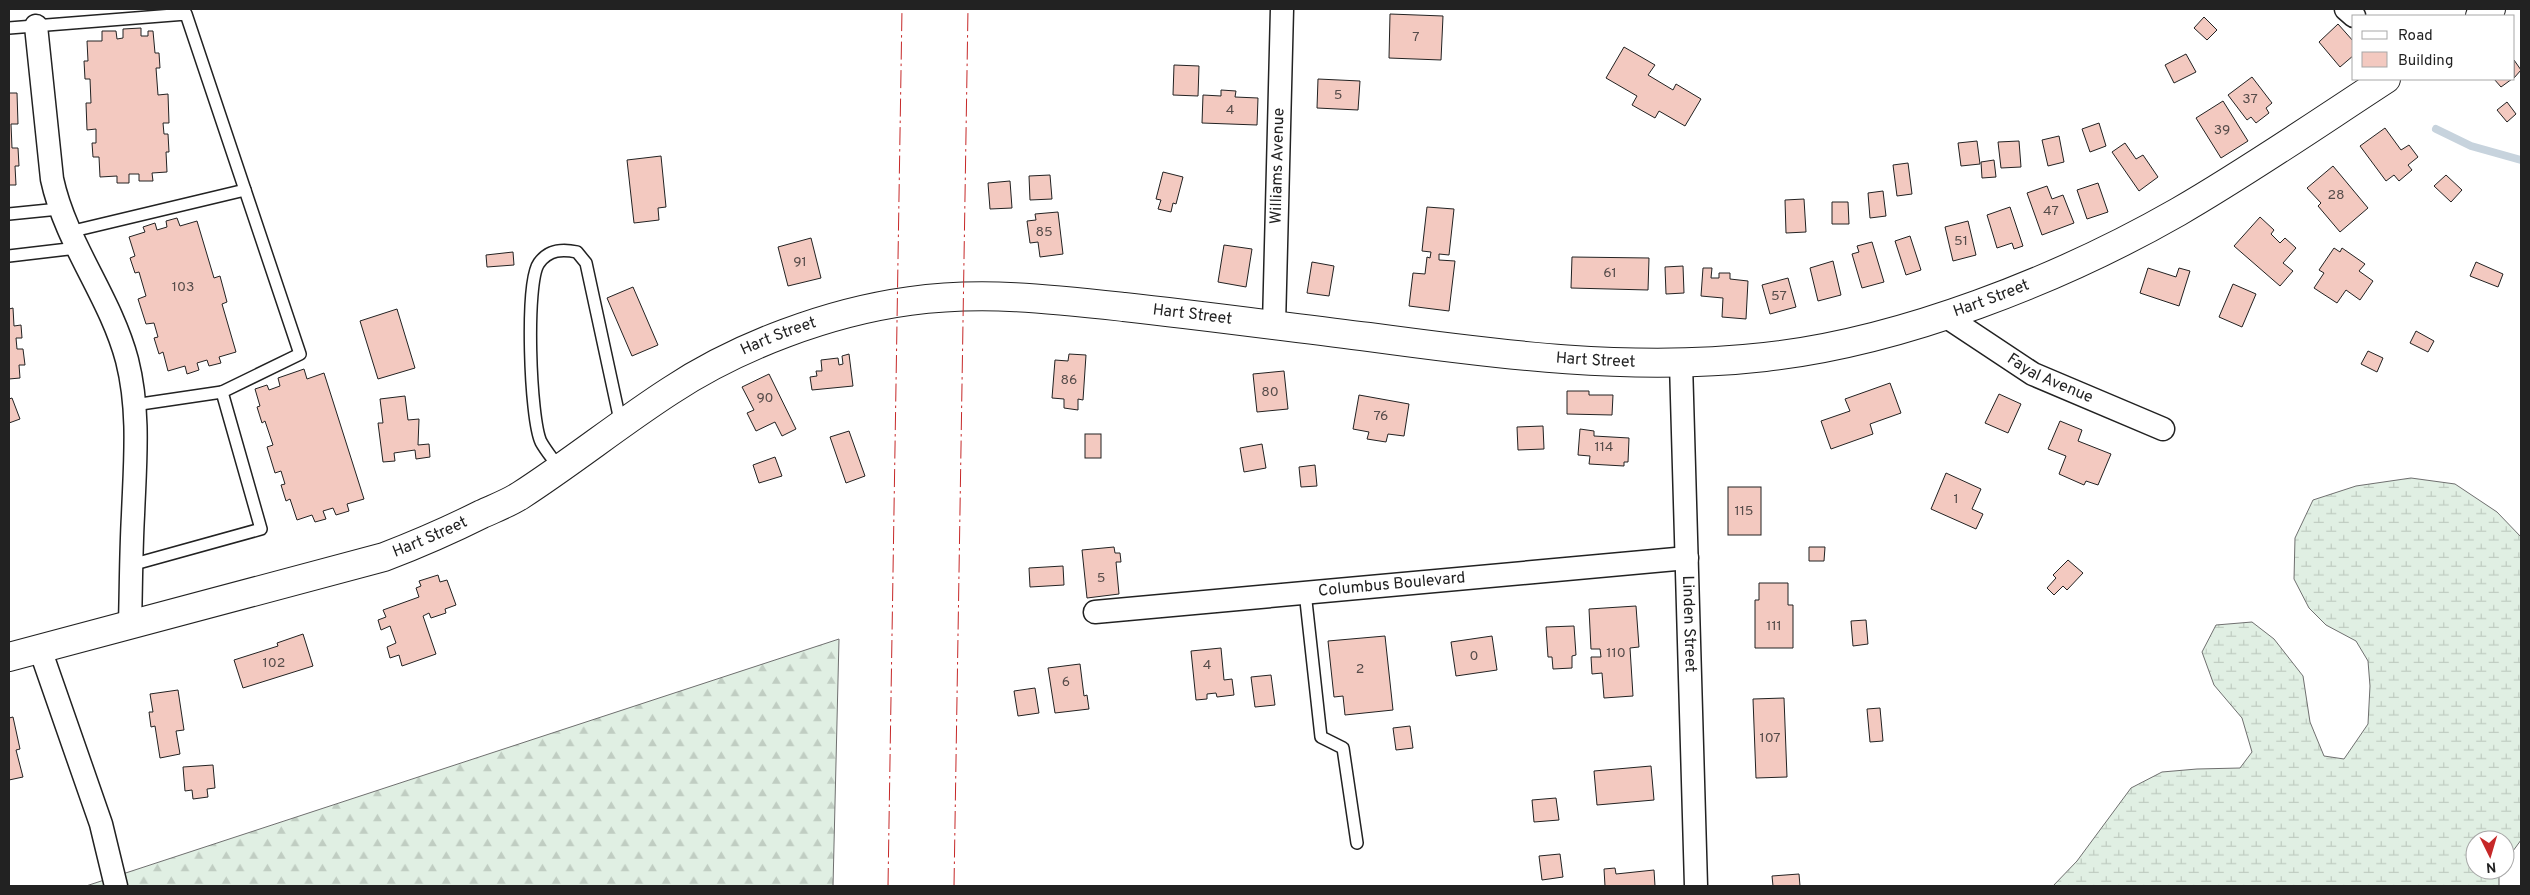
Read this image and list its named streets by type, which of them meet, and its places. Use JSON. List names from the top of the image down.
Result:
{
  "streets": {
    "main road": ["Hart Street"],
    "street": [
      "Williams Avenue",
      "Fayal Avenue",
      "Columbus Boulevard",
      "Linden Street"
    ]
  },
  "crossings": [
    ["Williams Avenue", "Hart Street"],
    ["Hart Street", "Fayal Avenue"],
    ["Hart Street", "Linden Street"],
    ["Columbus Boulevard", "Linden Street"]
  ],
  "house_numbers": [
    "7",
    "5",
    "37",
    "4",
    "39",
    "28",
    "47",
    "85",
    "51",
    "91",
    "61",
    "103",
    "57",
    "86",
    "80",
    "90",
    "76",
    "114",
    "1",
    "115",
    "5",
    "111",
    "110",
    "0",
    "102",
    "4",
    "2",
    "6",
    "107"
  ],
  "legend": ["Road", "Building"],
  "north": "bottom"
}
